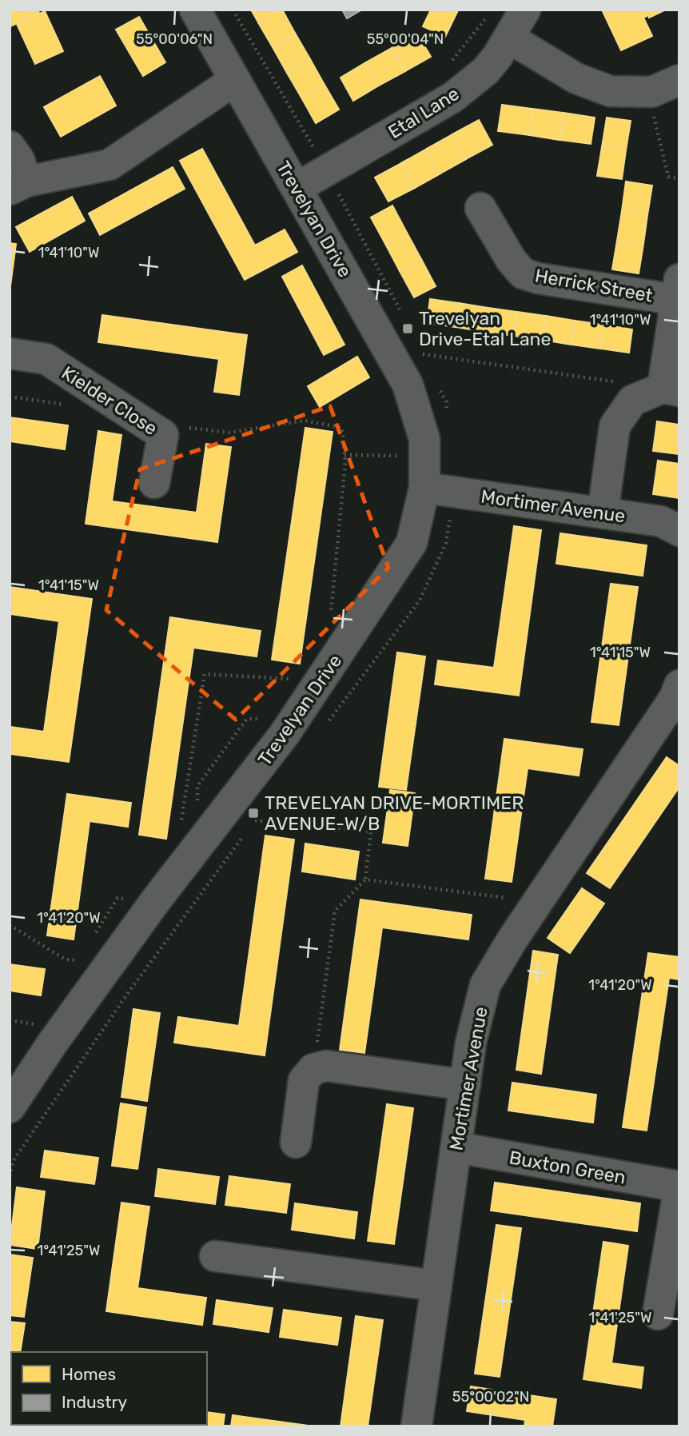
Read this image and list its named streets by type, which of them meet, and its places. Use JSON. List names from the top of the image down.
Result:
{
  "streets": {
    "street": [
      "Etal Lane",
      "Trevelyan Drive",
      "Herrick Street",
      "Kielder Close",
      "Mortimer Avenue",
      "Buxton Green"
    ]
  },
  "crossings": [
    ["Etal Lane", "Trevelyan Drive"],
    ["Trevelyan Drive", "Mortimer Avenue"],
    ["Herrick Street", "Mortimer Avenue"],
    ["Mortimer Avenue", "Buxton Green"]
  ],
  "places": {
    "transit": ["Trevelyan Drive-Etal Lane", "TREVELYAN DRIVE-MORTIMER AVENUE-W/B"]
  },
  "legend": ["Homes", "Industry"],
  "coordinates": [
    "55°00'06\"N",
    "55°00'04\"N",
    "1°41'10\"W",
    "1°41'15\"W",
    "1°41'20\"W",
    "1°41'25\"W",
    "55°00'02\"N"
  ]
}
